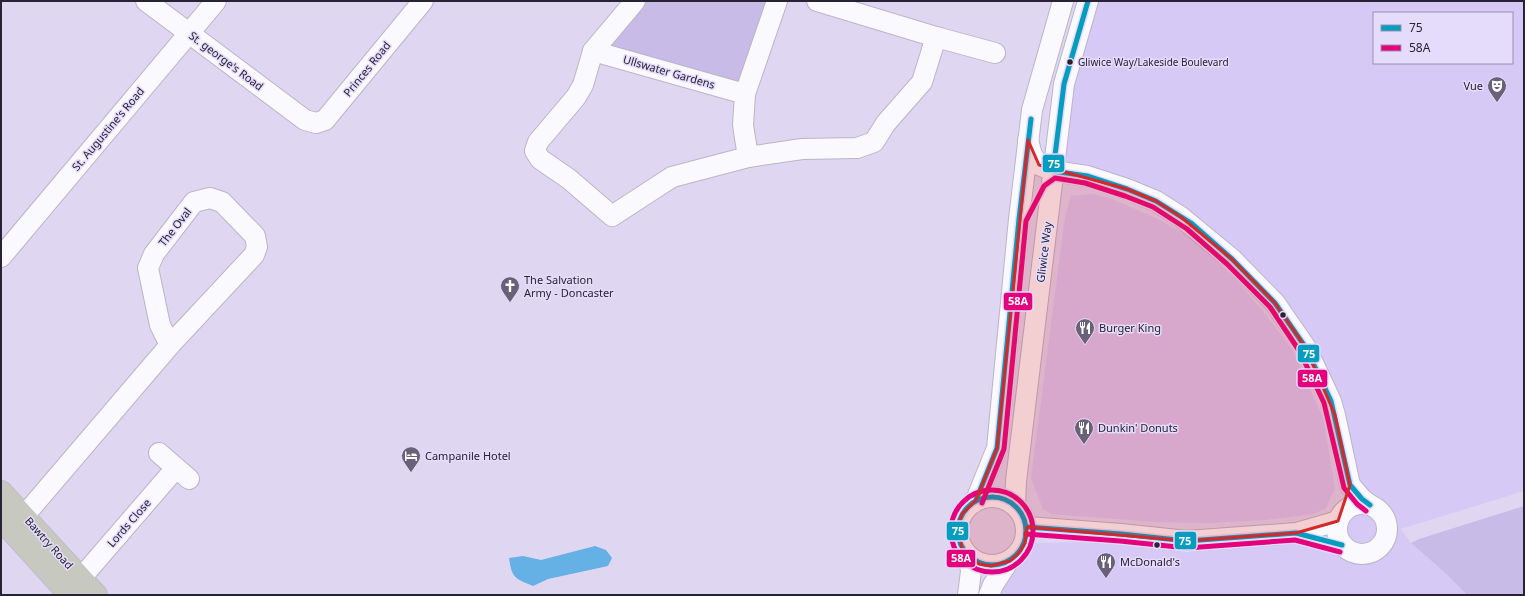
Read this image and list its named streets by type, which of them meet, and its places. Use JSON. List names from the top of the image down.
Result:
{
  "streets": {
    "highway": ["Bawtry Road"],
    "street": [
      "St. george's Road",
      "Princes Road",
      "Ullswater Gardens",
      "St. Augustine's Road",
      "The Oval",
      "Gliwice Way",
      "Lords Close"
    ]
  },
  "crossings": [
    ["St. george's Road", "Princes Road"],
    ["St. george's Road", "St. Augustine's Road"],
    ["The Oval", "Bawtry Road"],
    ["Lords Close", "Bawtry Road"]
  ],
  "places": {
    "other": ["Gliwice Way/Lakeside Boulevard"],
    "theatre": ["Vue"],
    "church": ["The Salvation Army - Doncaster"],
    "restaurant": ["Burger King", "Dunkin' Donuts", "McDonald's"],
    "hotel": ["Campanile Hotel"]
  },
  "lines": ["transit line 75", "transit line 58A"],
  "legend": ["75", "58A"]
}
